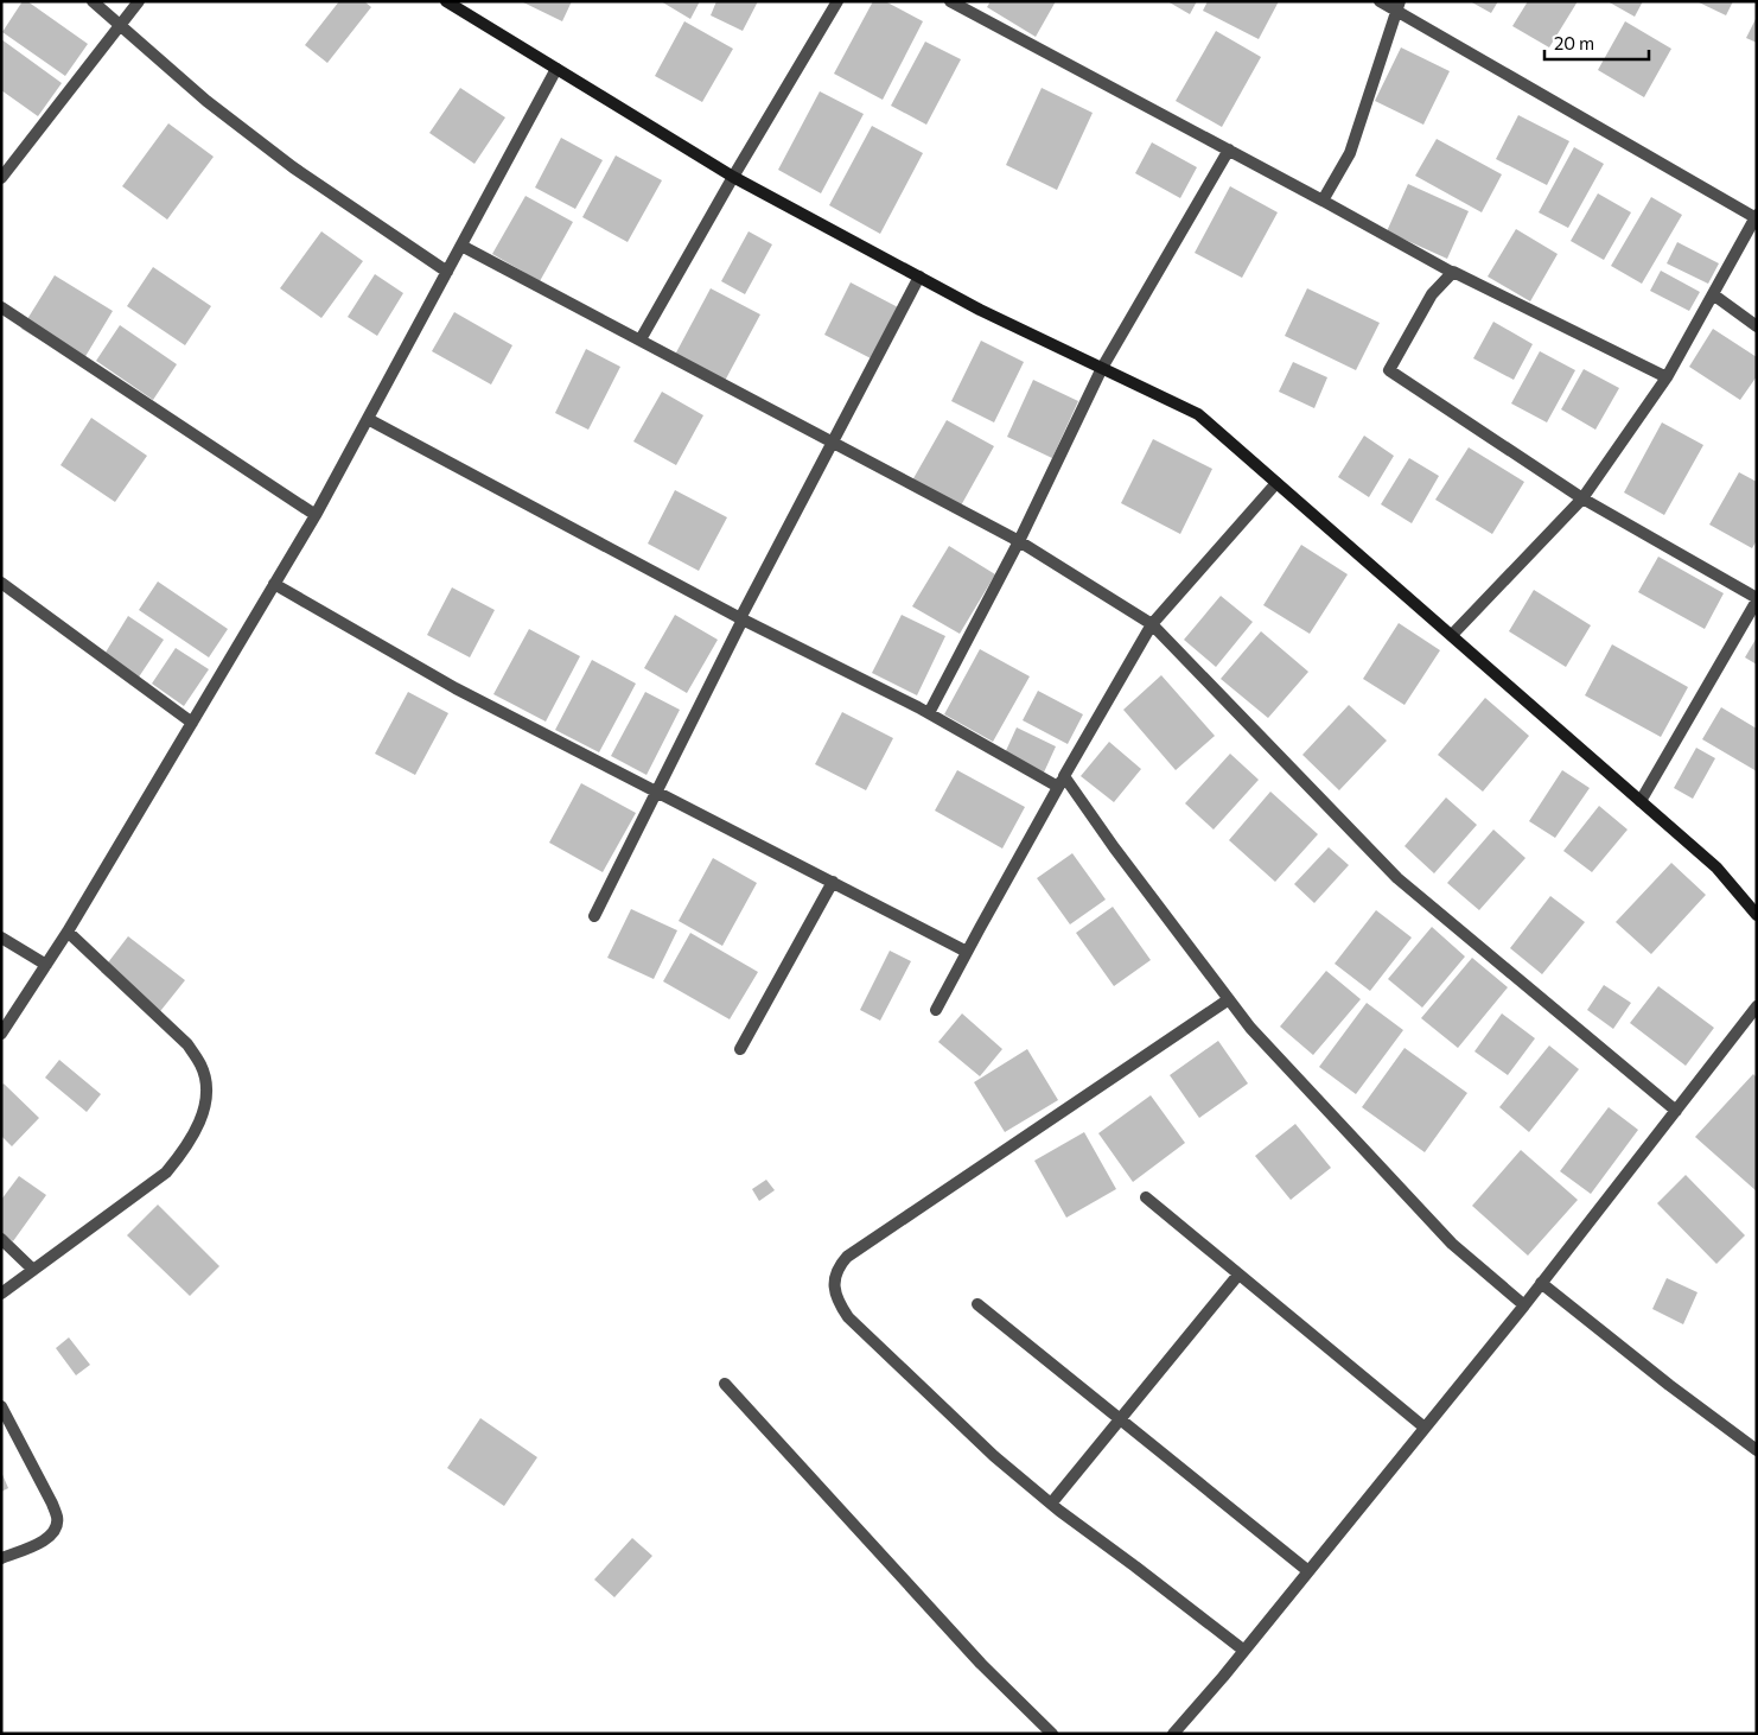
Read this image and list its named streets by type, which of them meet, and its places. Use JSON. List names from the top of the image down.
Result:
{
  "scale_bar": "20 m"
}
